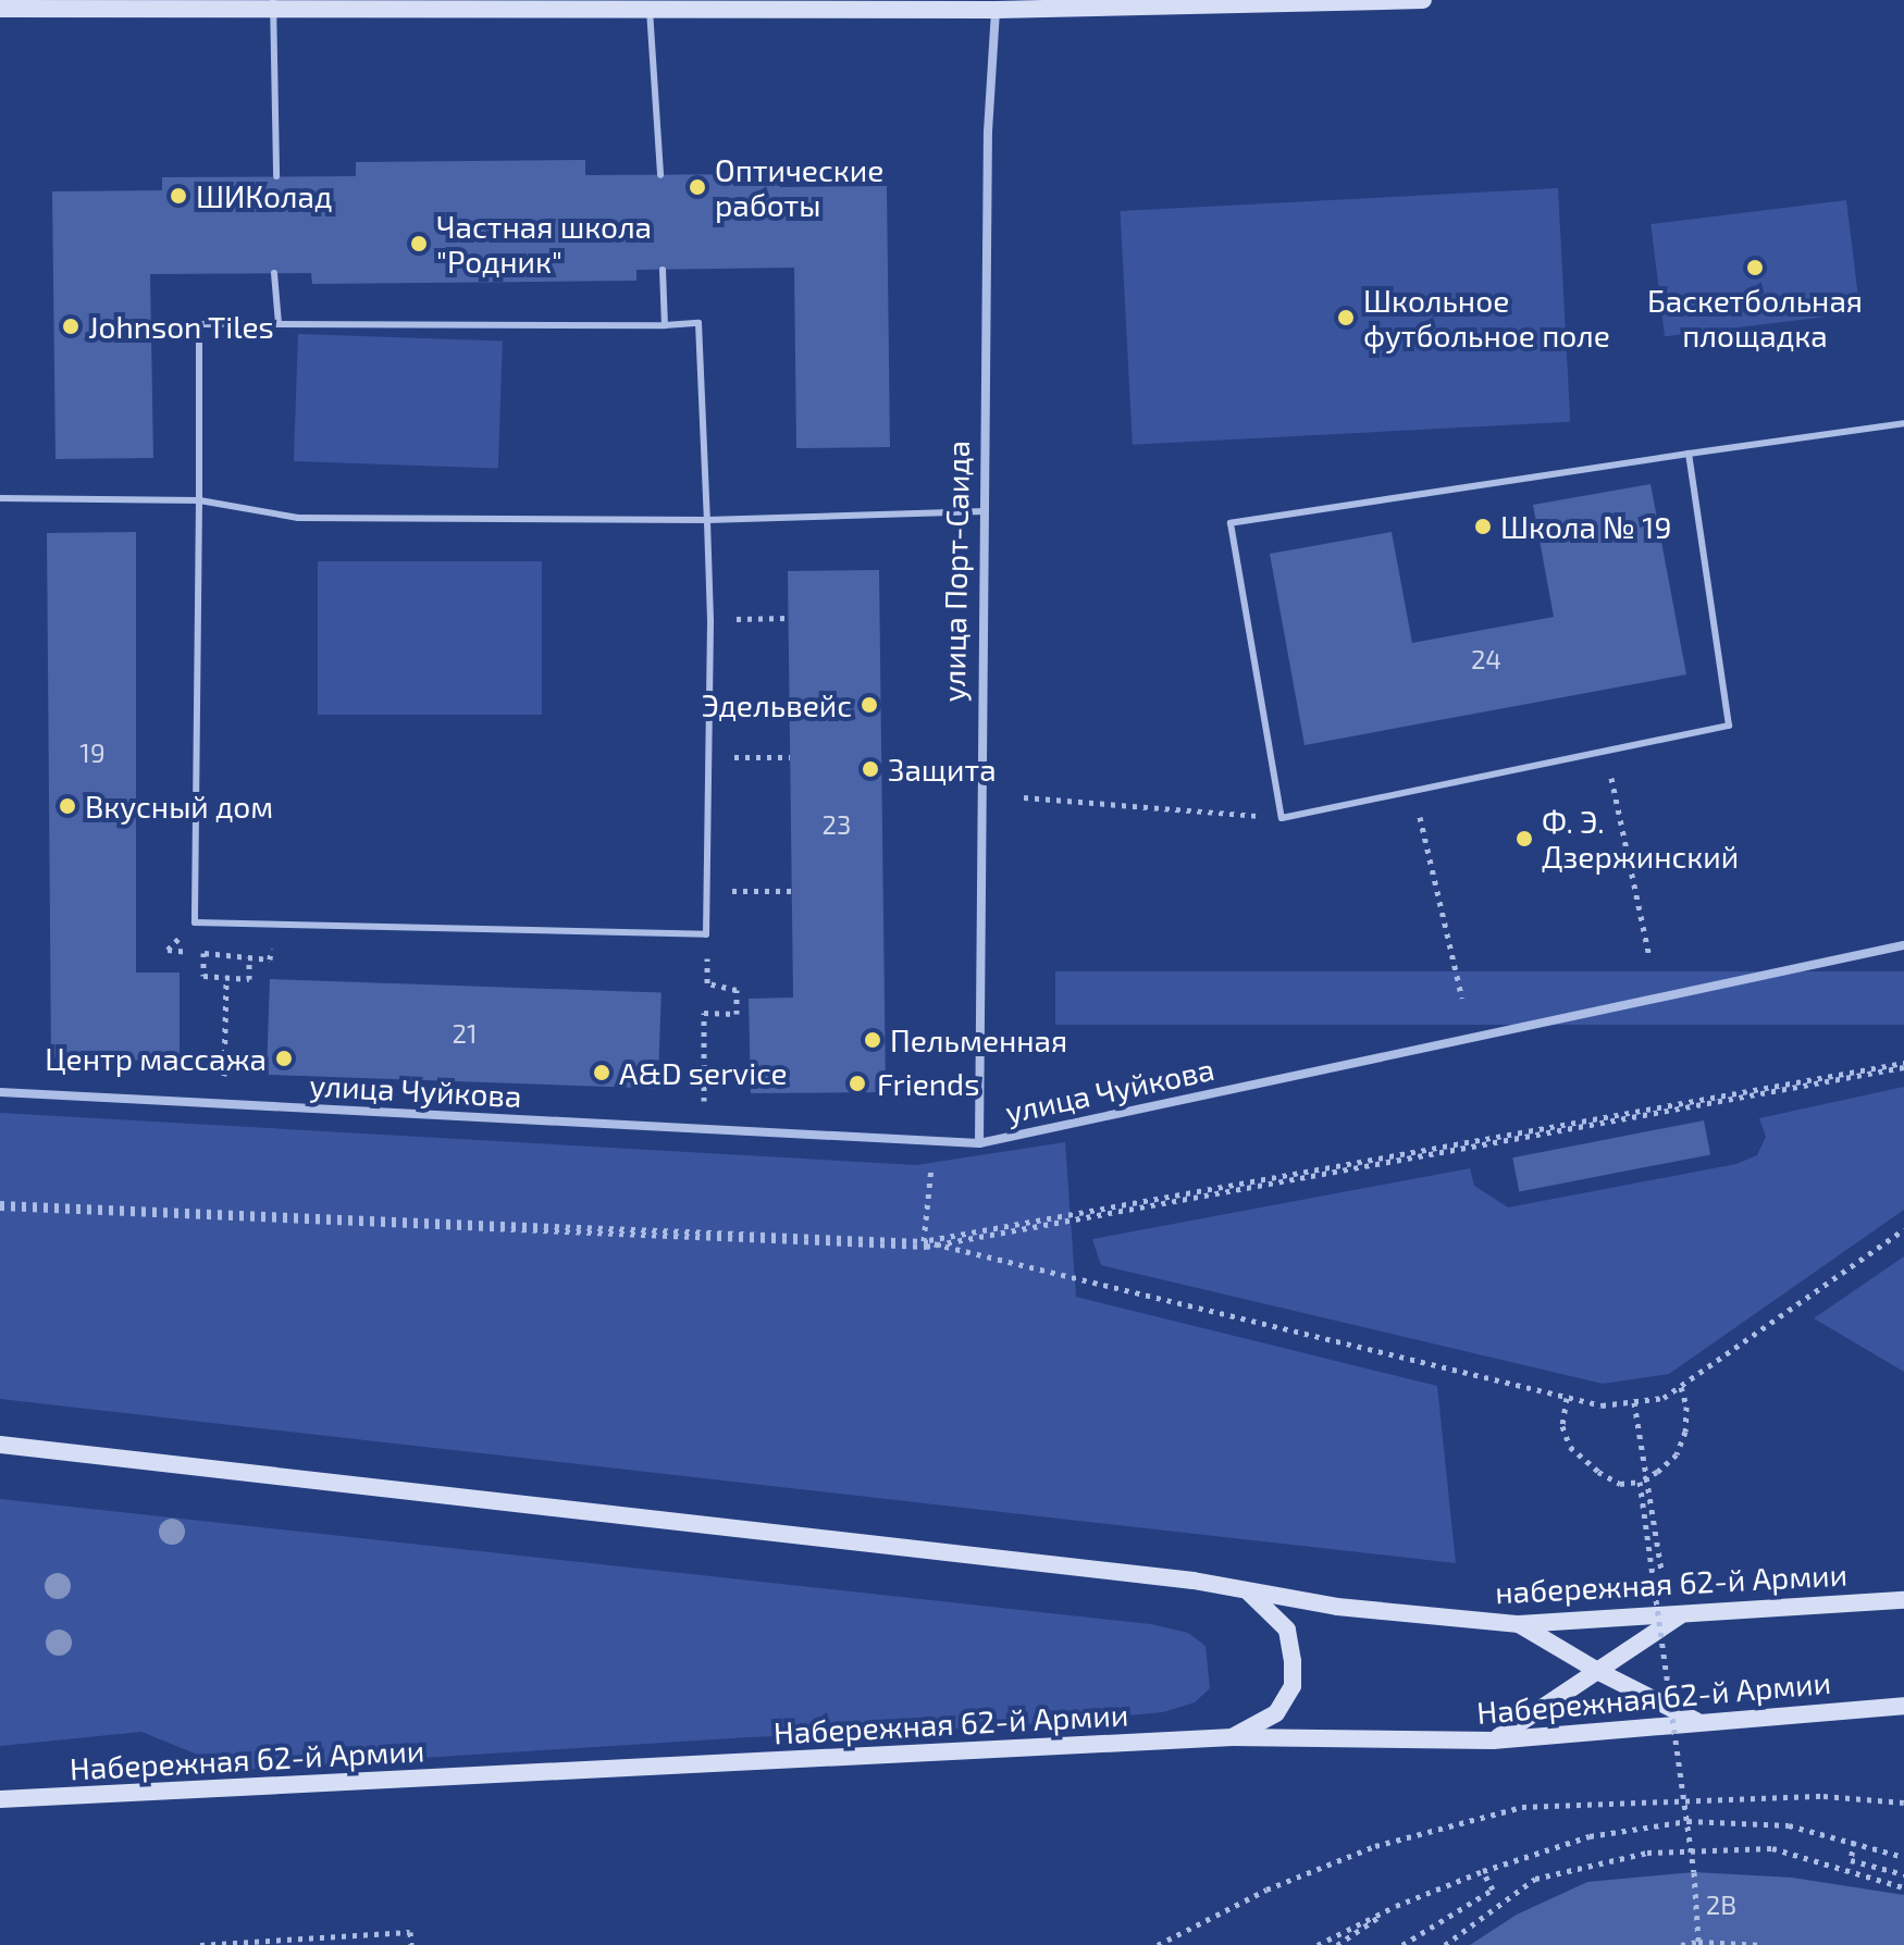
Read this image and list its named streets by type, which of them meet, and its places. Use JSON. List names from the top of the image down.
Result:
{
  "streets": {
    "main road": ["набережная 62-й Армии", "Набережная 62-й Армии"],
    "street": ["улица Порт-Саида", "улица Чуйкова"]
  },
  "crossings": [
    ["улица Порт-Саида", "улица Чуйкова"]
  ],
  "places": [
    "Оптические работы",
    "ШИКолад",
    "Частная школа \"Родник\"",
    "Баскетбольная площадка",
    "Школьное футбольное поле",
    "Johnson Tiles",
    "Школа № 19",
    "Эдельвейс",
    "Защита",
    "Вкусный дом",
    "Ф. Э. Дзержинский",
    "Пельменная",
    "Центр массажа",
    "A&D service",
    "Friends"
  ],
  "house_numbers": [
    "24",
    "19",
    "23",
    "21",
    "2В"
  ]
}
